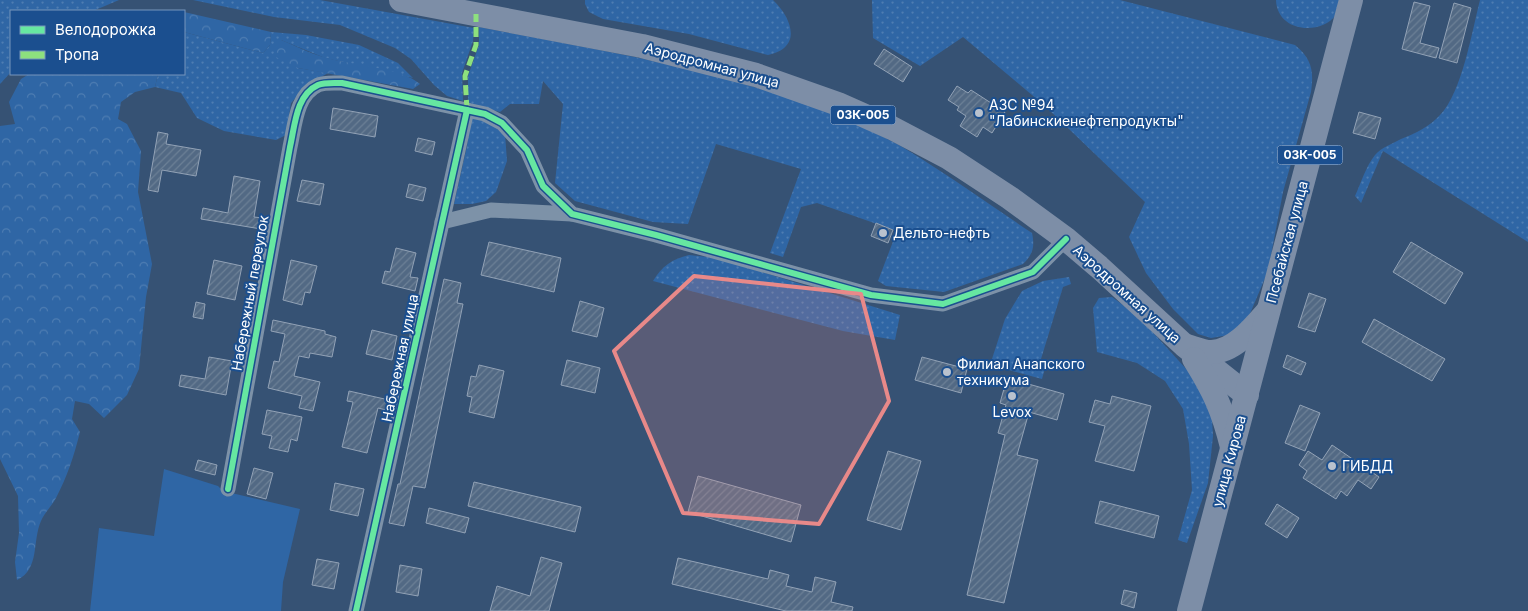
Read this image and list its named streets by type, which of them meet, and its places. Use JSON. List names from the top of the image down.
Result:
{
  "streets": {
    "main road": [
      "Аэродромная улица",
      "03К-005",
      "Псебайская улица",
      "улица Кирова"
    ],
    "street": ["Набережный переулок", "Набережная улица"]
  },
  "crossings": [
    ["Аэродромная улица", "Псебайская улица"],
    ["Аэродромная улица", "улица Кирова"],
    ["Псебайская улица", "улица Кирова"],
    ["Набережный переулок", "Набережная улица"]
  ],
  "places": [
    "АЗС №94 \"Лабинскиенефтепродукты\"",
    "Дельто-нефть",
    "Филиал Анапского техникума",
    "Levox",
    "ГИБДД"
  ],
  "legend": ["Велодорожка", "Тропа"]
}
